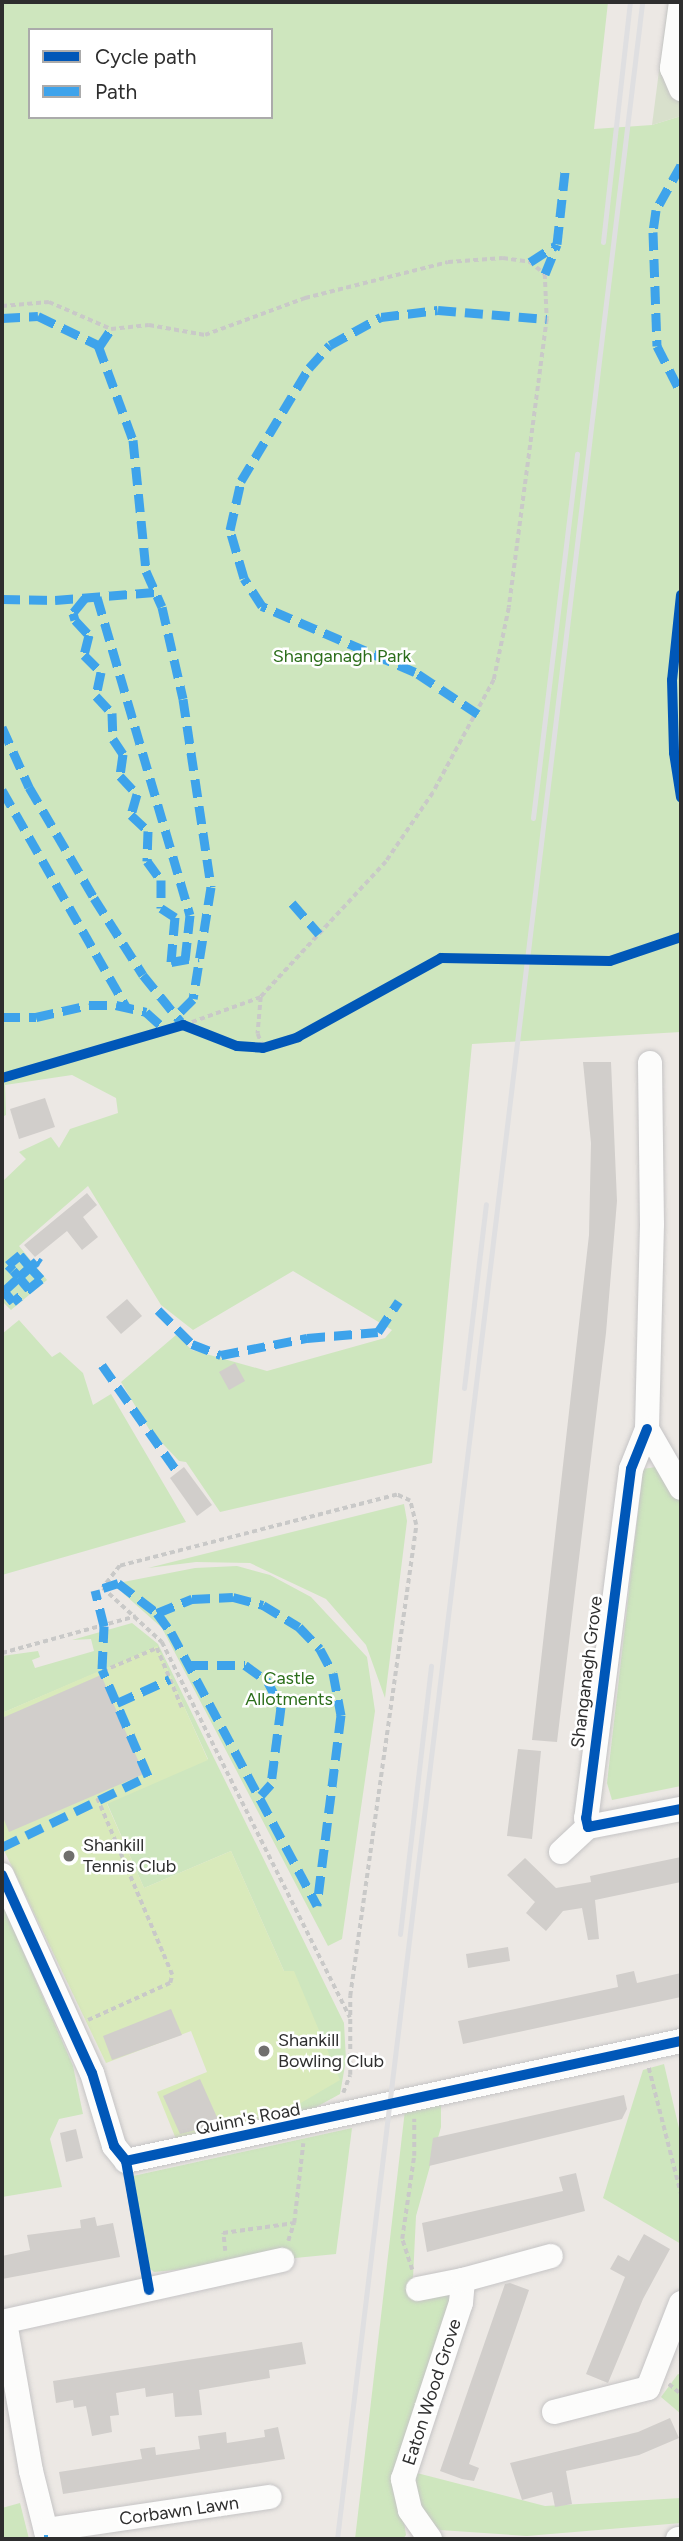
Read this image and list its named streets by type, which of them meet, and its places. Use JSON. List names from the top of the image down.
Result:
{
  "streets": {
    "street": [
      "Shanganagh Grove",
      "Quinn's Road",
      "Eaton Wood Grove",
      "Corbawn Lawn"
    ]
  },
  "parks": ["Shanganagh Park", "Castle Allotments"],
  "places": ["Shankill Tennis Club", "Shankill Bowling Club"],
  "legend": ["Cycle path", "Path"]
}
